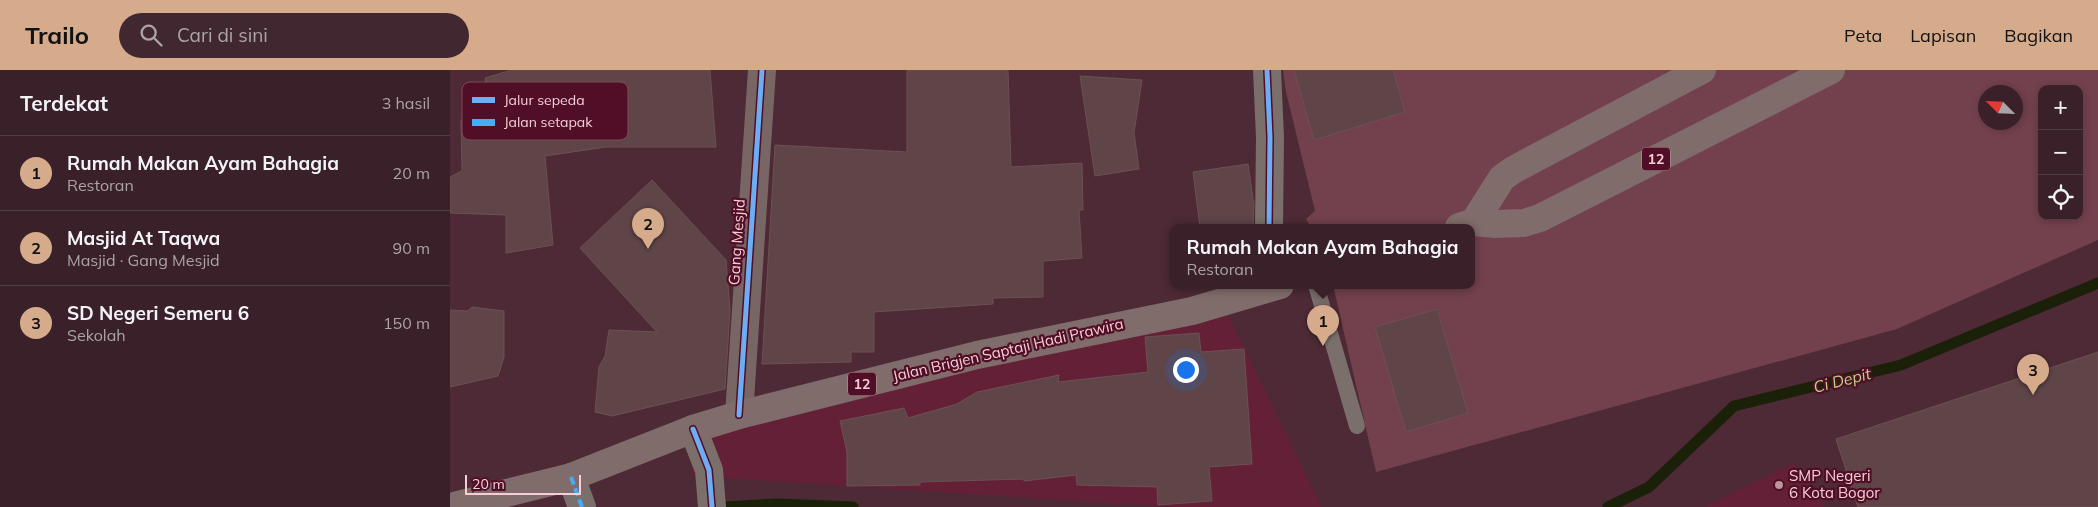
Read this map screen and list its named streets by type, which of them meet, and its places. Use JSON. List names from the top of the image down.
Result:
{
  "streets": {
    "main road": ["12", "Jalan Brigjen Saptaji Hadi Prawira"],
    "street": ["Gang Mesjid"]
  },
  "crossings": [
    ["Gang Mesjid", "Jalan Brigjen Saptaji Hadi Prawira"]
  ],
  "water": ["Ci Depit"],
  "places": ["SMP Negeri 6 Kota Bogor"],
  "legend": ["Jalur sepeda", "Jalan setapak"],
  "scale_bar": "20 m",
  "north": "top left",
  "page": {
    "header": "Trailo",
    "search": "Cari di sini",
    "nav": ["Peta", "Lapisan", "Bagikan"],
    "heading": ["Terdekat", "3 hasil"],
    "map_buttons": ["+", "−"],
    "list": [
      {
        "mark": "1",
        "name": "Rumah Makan Ayam Bahagia",
        "note": "Restoran",
        "value": "20 m"
      },
      {
        "mark": "2",
        "name": "Masjid At Taqwa",
        "note": "Masjid · Gang Mesjid",
        "value": "90 m"
      },
      {
        "mark": "3",
        "name": "SD Negeri Semeru 6",
        "note": "Sekolah",
        "value": "150 m"
      }
    ],
    "pins": ["2", "1", "3"],
    "popup": ["Rumah Makan Ayam Bahagia", "Restoran"],
    "scale": "20 m"
  }
}
